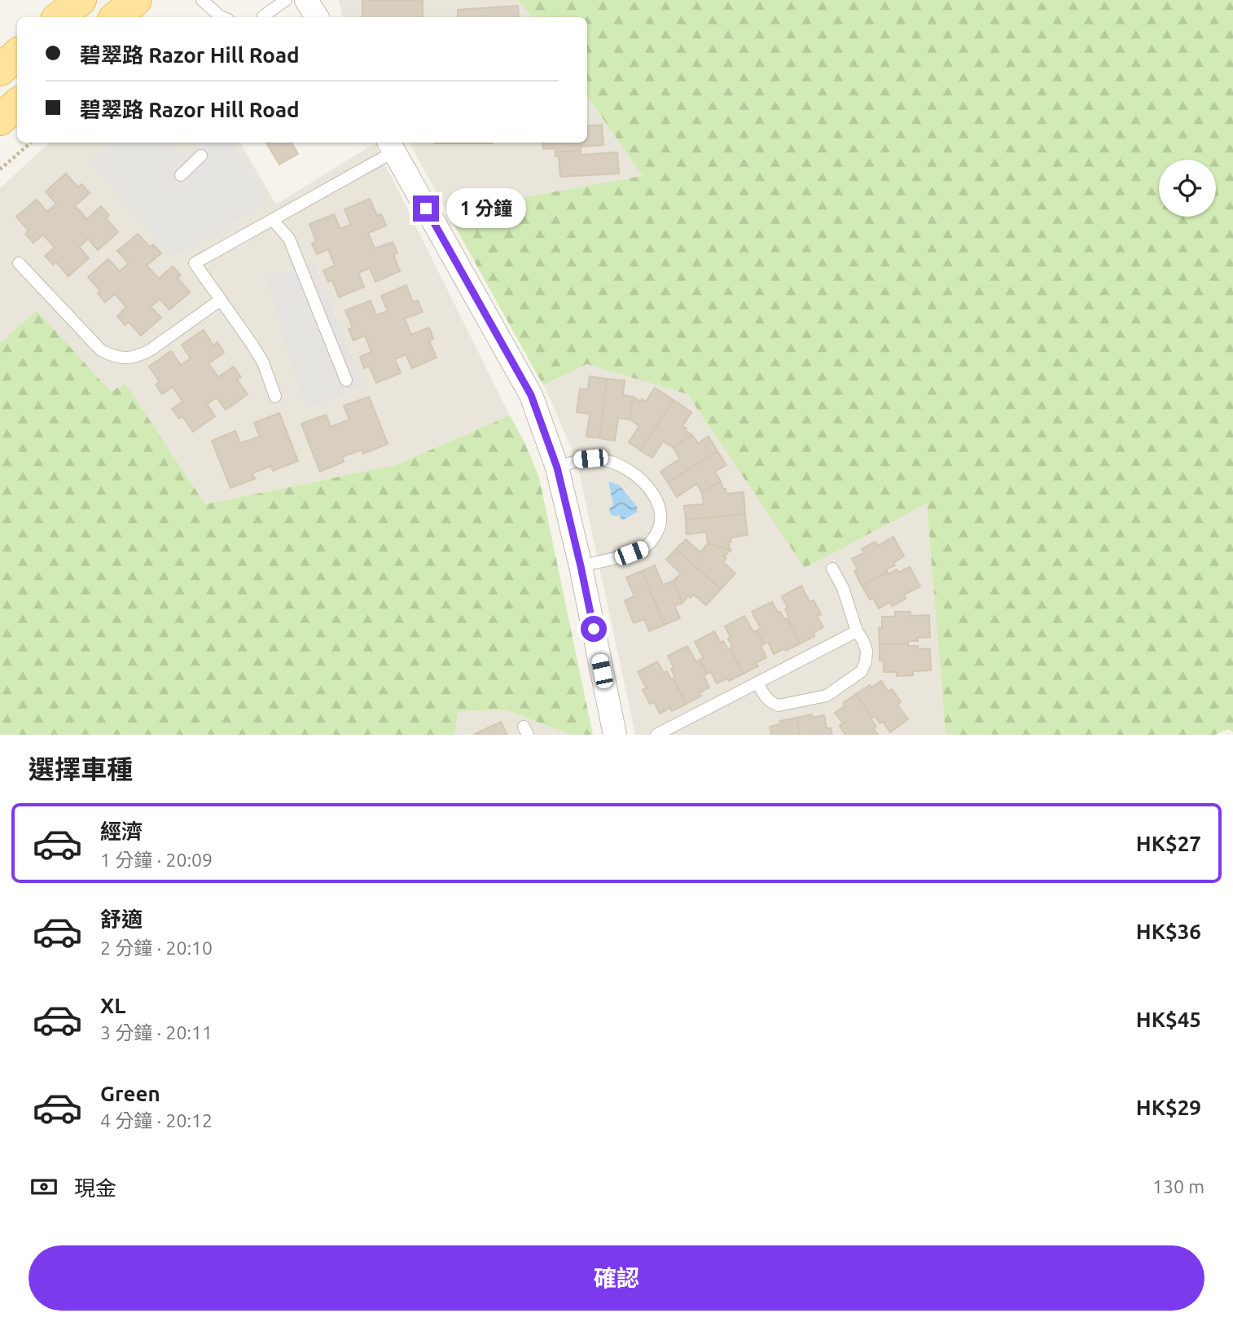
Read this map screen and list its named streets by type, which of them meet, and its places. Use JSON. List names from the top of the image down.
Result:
{
  "page": {
    "banner": ["碧翠路 Razor Hill Road", "碧翠路 Razor Hill Road"],
    "bubble": "1 分鐘",
    "heading": "選擇車種",
    "list": [
      {
        "name": "經濟",
        "note": "1 分鐘 · 20:09",
        "value": "HK$27"
      },
      {
        "name": "舒適",
        "note": "2 分鐘 · 20:10",
        "value": "HK$36"
      },
      {
        "name": "XL",
        "note": "3 分鐘 · 20:11",
        "value": "HK$45"
      },
      {
        "name": "Green",
        "note": "4 分鐘 · 20:12",
        "value": "HK$29"
      }
    ],
    "pay": ["現金", "130 m"],
    "buttons": "確認"
  }
}
